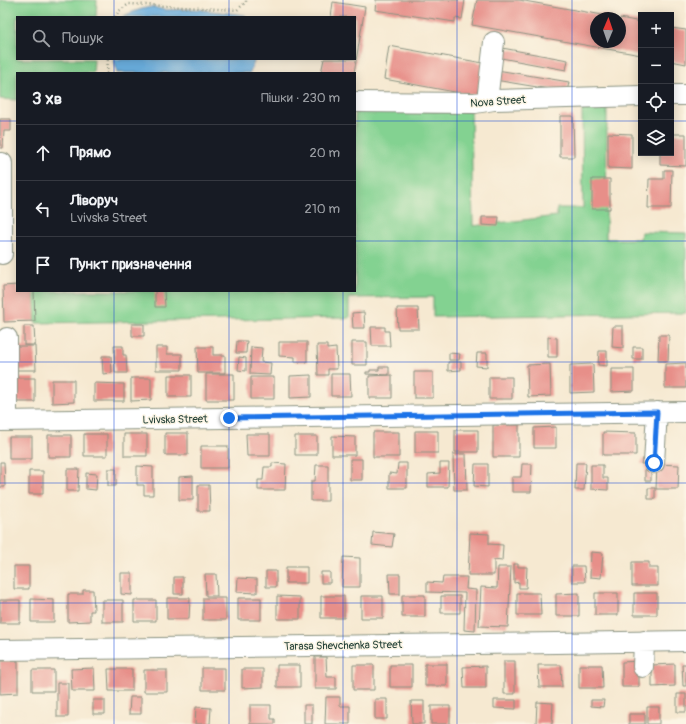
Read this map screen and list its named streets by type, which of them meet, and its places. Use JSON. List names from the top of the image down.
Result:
{
  "streets": {
    "street": ["Nova Street", "Lvivska Street", "Tarasa Shevchenka Street"]
  },
  "north": "top",
  "page": {
    "map_buttons": ["+", "−"],
    "search": "Пошук",
    "heading": ["3 хв", "Пішки · 230 m"],
    "list": [
      ["Прямо", "20 m"],
      ["Ліворуч", "Lvivska Street", "210 m"],
      "Пункт призначення"
    ]
  }
}
